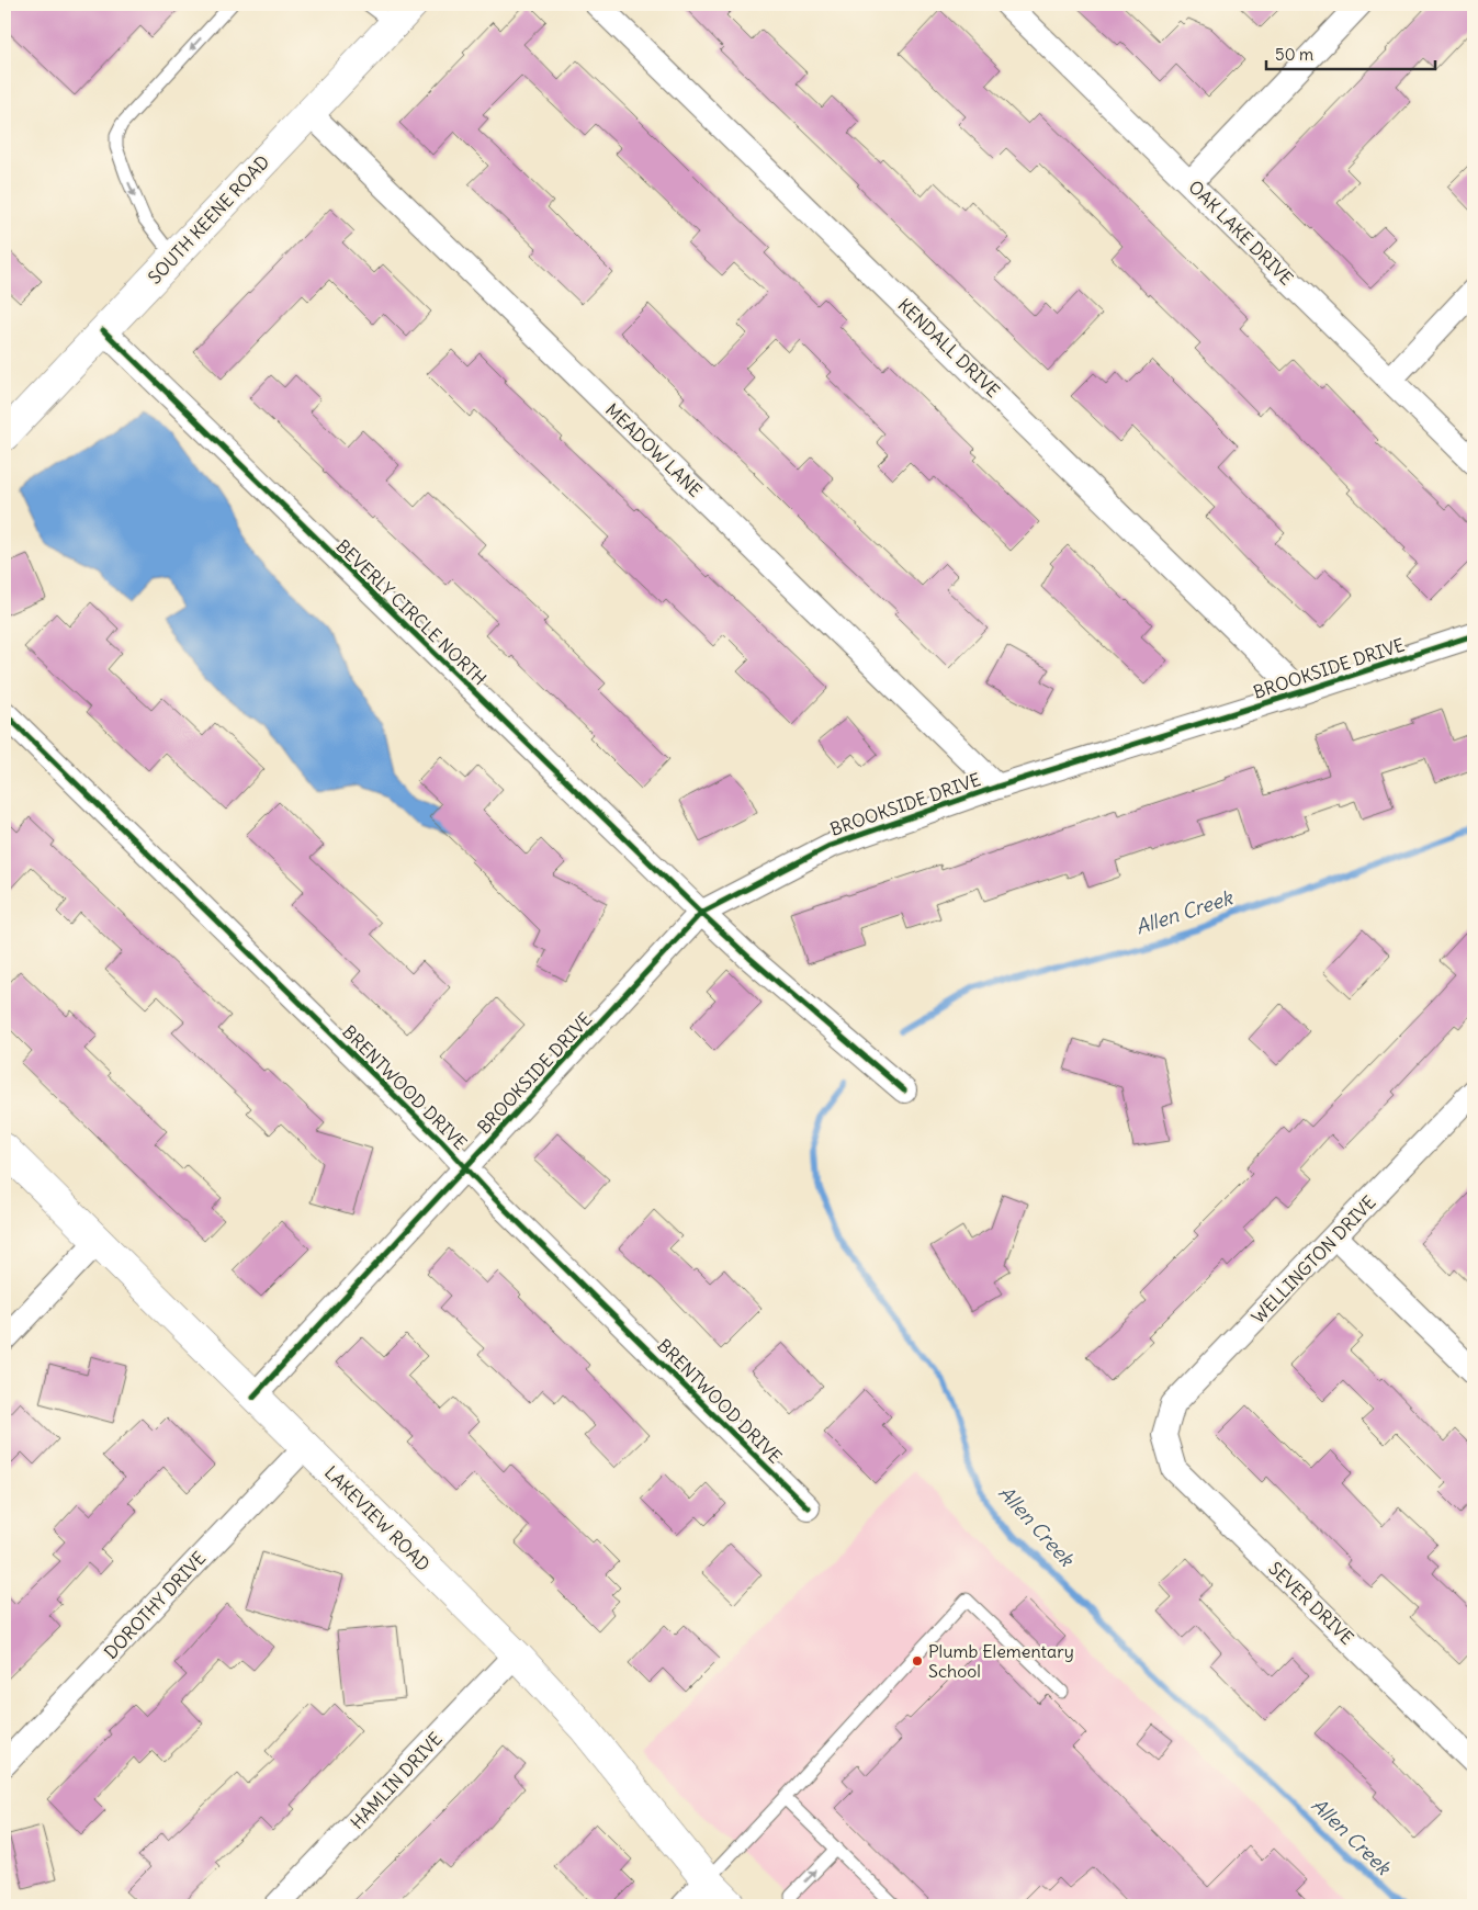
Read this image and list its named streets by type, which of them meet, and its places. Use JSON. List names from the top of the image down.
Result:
{
  "streets": {
    "street": [
      "SOUTH KEENE ROAD",
      "OAK LAKE DRIVE",
      "KENDALL DRIVE",
      "MEADOW LANE",
      "BEVERLY CIRCLE NORTH",
      "BROOKSIDE DRIVE",
      "BRENTWOOD DRIVE",
      "WELLINGTON DRIVE",
      "LAKEVIEW ROAD",
      "SEVER DRIVE",
      "DOROTHY DRIVE",
      "HAMLIN DRIVE"
    ]
  },
  "crossings": [
    ["SOUTH KEENE ROAD", "MEADOW LANE"],
    ["SOUTH KEENE ROAD", "BEVERLY CIRCLE NORTH"],
    ["KENDALL DRIVE", "BROOKSIDE DRIVE"],
    ["MEADOW LANE", "BROOKSIDE DRIVE"],
    ["BEVERLY CIRCLE NORTH", "BROOKSIDE DRIVE"],
    ["BROOKSIDE DRIVE", "BRENTWOOD DRIVE"],
    ["BROOKSIDE DRIVE", "LAKEVIEW ROAD"],
    ["WELLINGTON DRIVE", "SEVER DRIVE"],
    ["LAKEVIEW ROAD", "DOROTHY DRIVE"],
    ["LAKEVIEW ROAD", "HAMLIN DRIVE"]
  ],
  "water": ["Allen Creek"],
  "places": ["Plumb Elementary School"],
  "scale_bar": "50 m"
}
